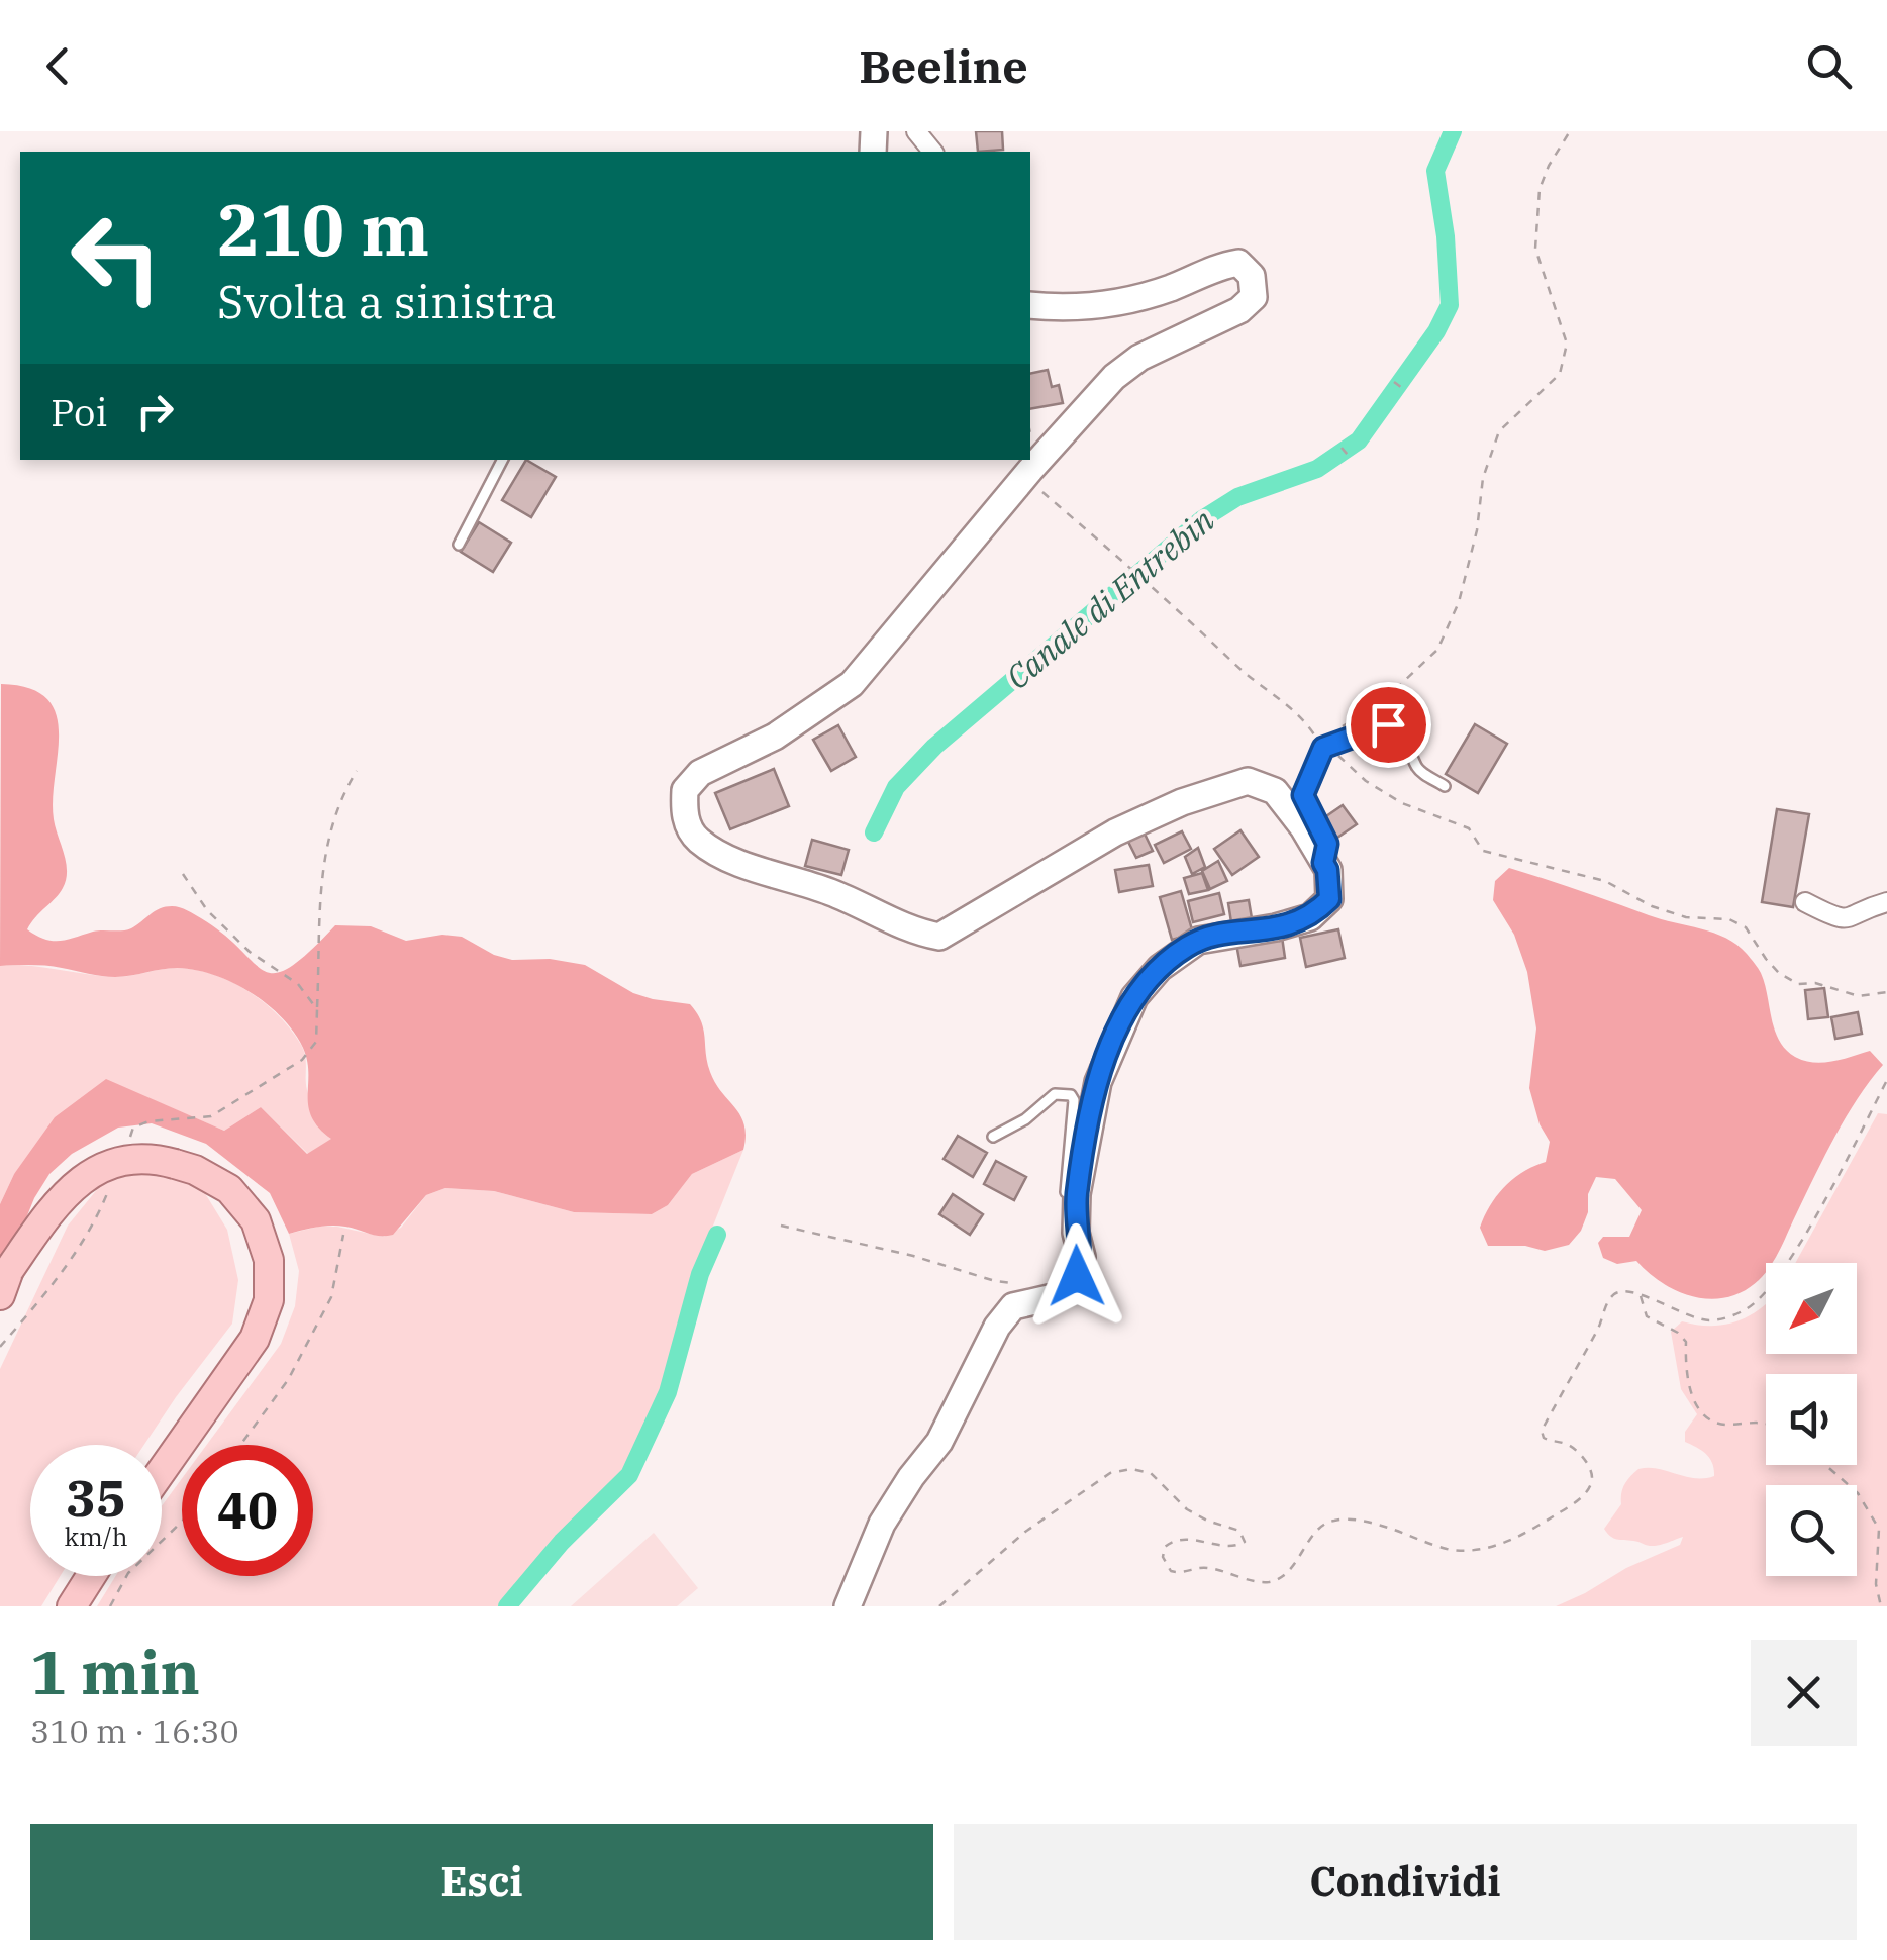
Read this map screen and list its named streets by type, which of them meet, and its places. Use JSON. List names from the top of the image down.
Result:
{
  "water": ["Canale di Entrebin"],
  "north": "bottom left",
  "page": {
    "header": "Beeline",
    "turn": ["210 m", "Svolta a sinistra"],
    "then": "Poi",
    "speed": "35 km/h",
    "limit": "40",
    "heading": ["1 min", "310 m · 16:30"],
    "buttons": ["Esci", "Condividi"]
  }
}
